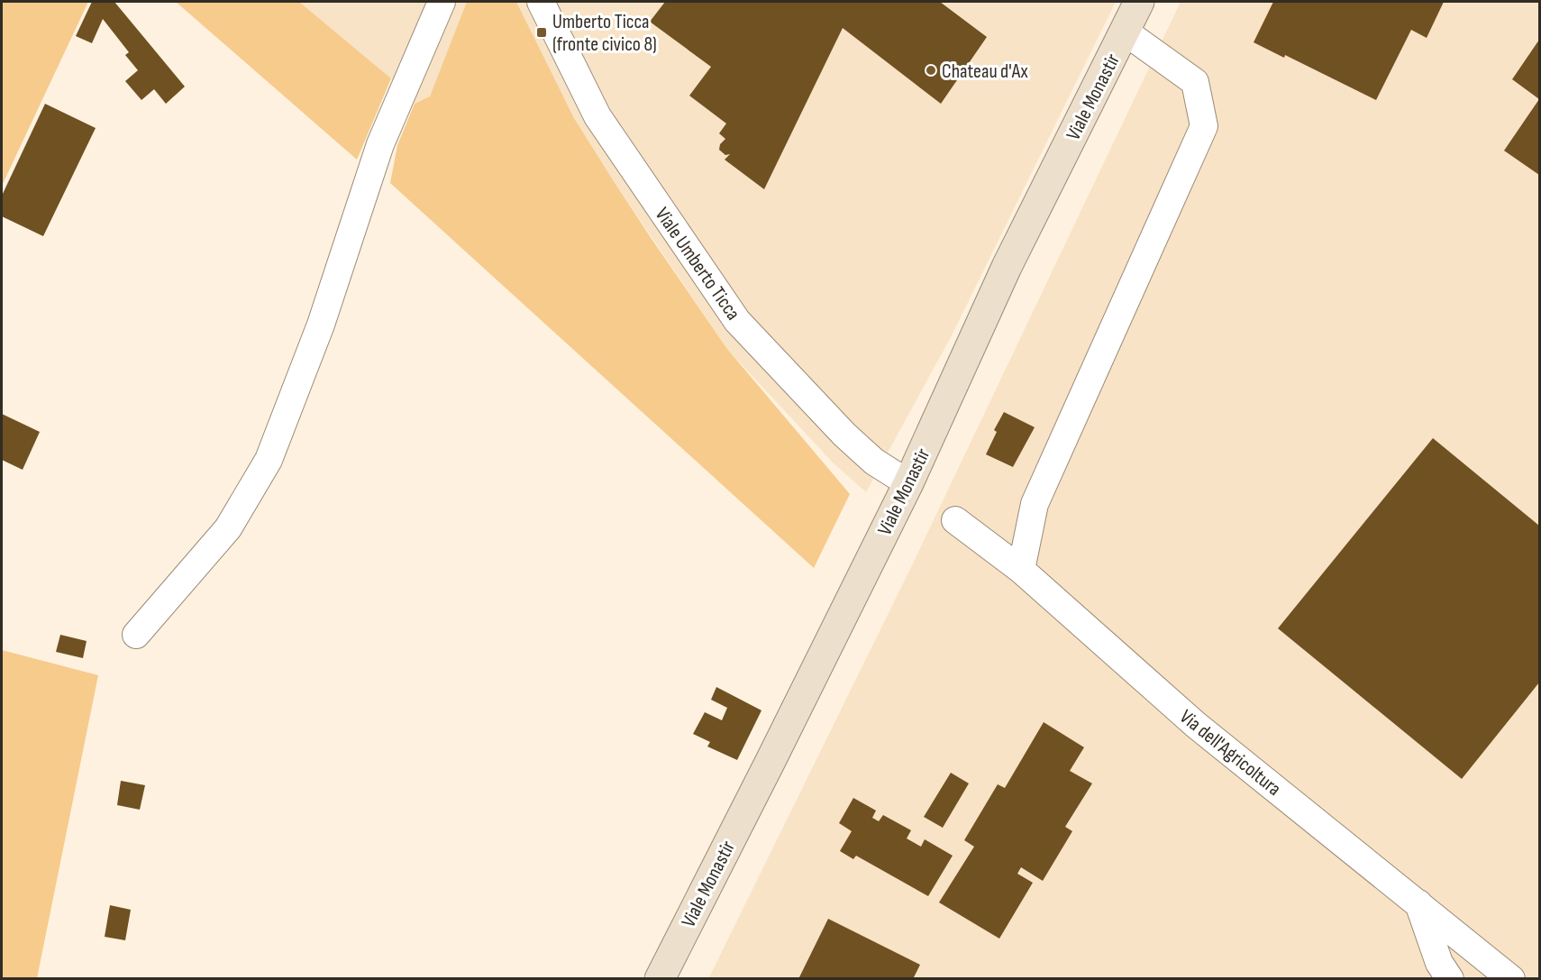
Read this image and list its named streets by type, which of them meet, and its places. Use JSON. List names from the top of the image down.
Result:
{
  "streets": {
    "main road": ["Viale Monastir"],
    "street": ["Viale Umberto Ticca", "Via dell'Agricoltura"]
  },
  "crossings": [
    ["Viale Monastir", "Viale Umberto Ticca"]
  ],
  "places": {
    "transit": ["Umberto Ticca (fronte civico 8)"],
    "other": ["Chateau d'Ax"]
  }
}
